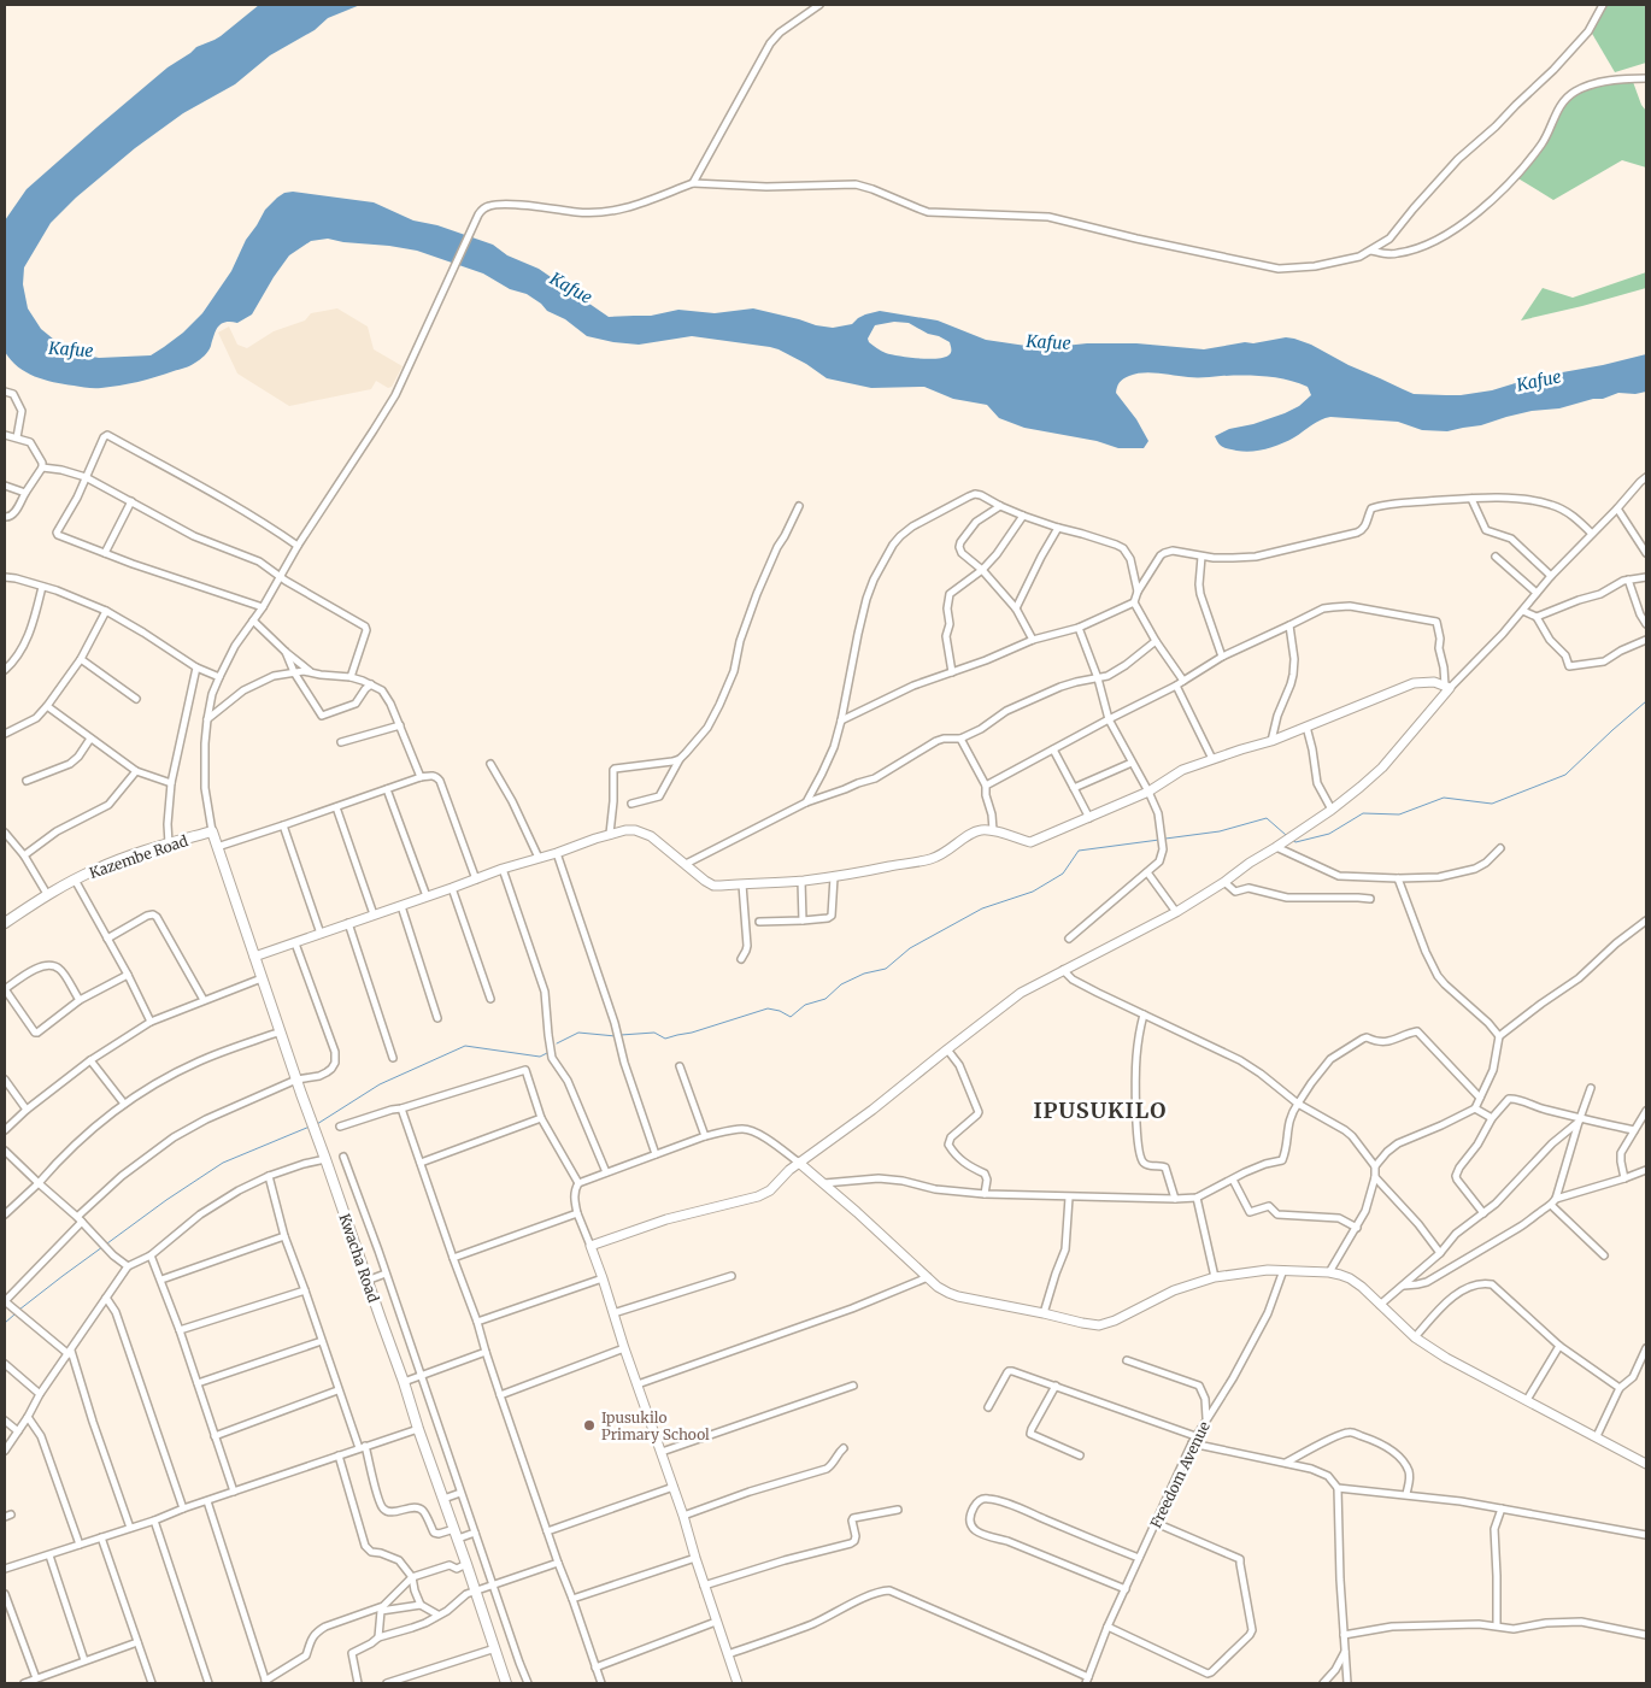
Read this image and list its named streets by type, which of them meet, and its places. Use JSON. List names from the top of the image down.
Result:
{
  "streets": {
    "main road": ["Kazembe Road", "Kwacha Road"],
    "street": ["Freedom Avenue"]
  },
  "crossings": [
    ["Kazembe Road", "Kwacha Road"]
  ],
  "districts": ["IPUSUKILO"],
  "water": ["Kafue"],
  "places": ["Ipusukilo Primary School"]
}
